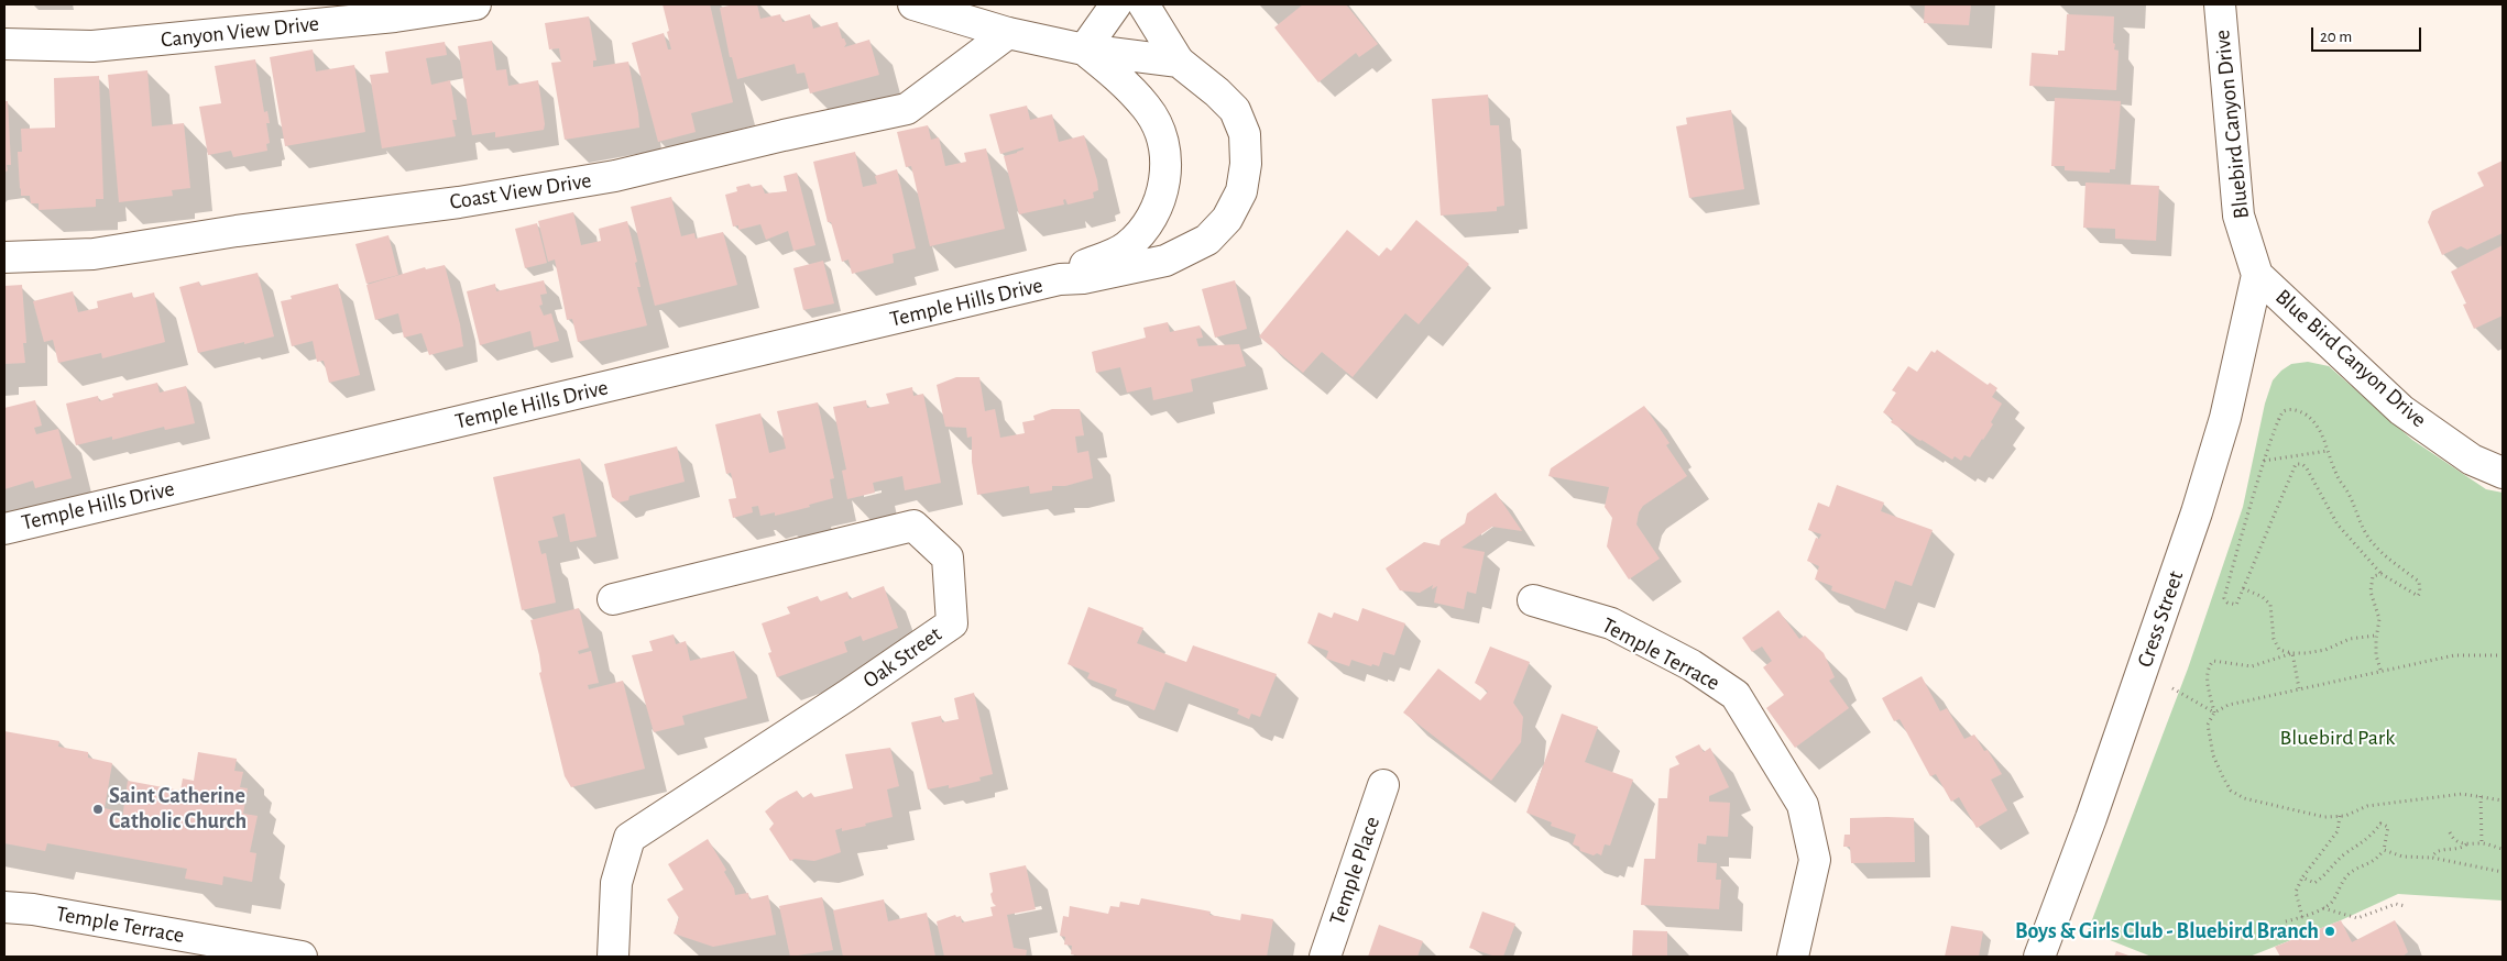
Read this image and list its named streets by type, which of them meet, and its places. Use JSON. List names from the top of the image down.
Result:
{
  "streets": {
    "street": [
      "Canyon View Drive",
      "Bluebird Canyon Drive",
      "Coast View Drive",
      "Temple Hills Drive",
      "Blue Bird Canyon Drive",
      "Cress Street",
      "Temple Terrace",
      "Oak Street",
      "Temple Place"
    ]
  },
  "crossings": [
    ["Bluebird Canyon Drive", "Blue Bird Canyon Drive"],
    ["Bluebird Canyon Drive", "Cress Street"],
    ["Coast View Drive", "Temple Hills Drive"],
    ["Blue Bird Canyon Drive", "Cress Street"]
  ],
  "parks": ["Bluebird Park"],
  "places": ["Saint Catherine Catholic Church", "Boys & Girls Club - Bluebird Branch"],
  "scale_bar": "20 m"
}
